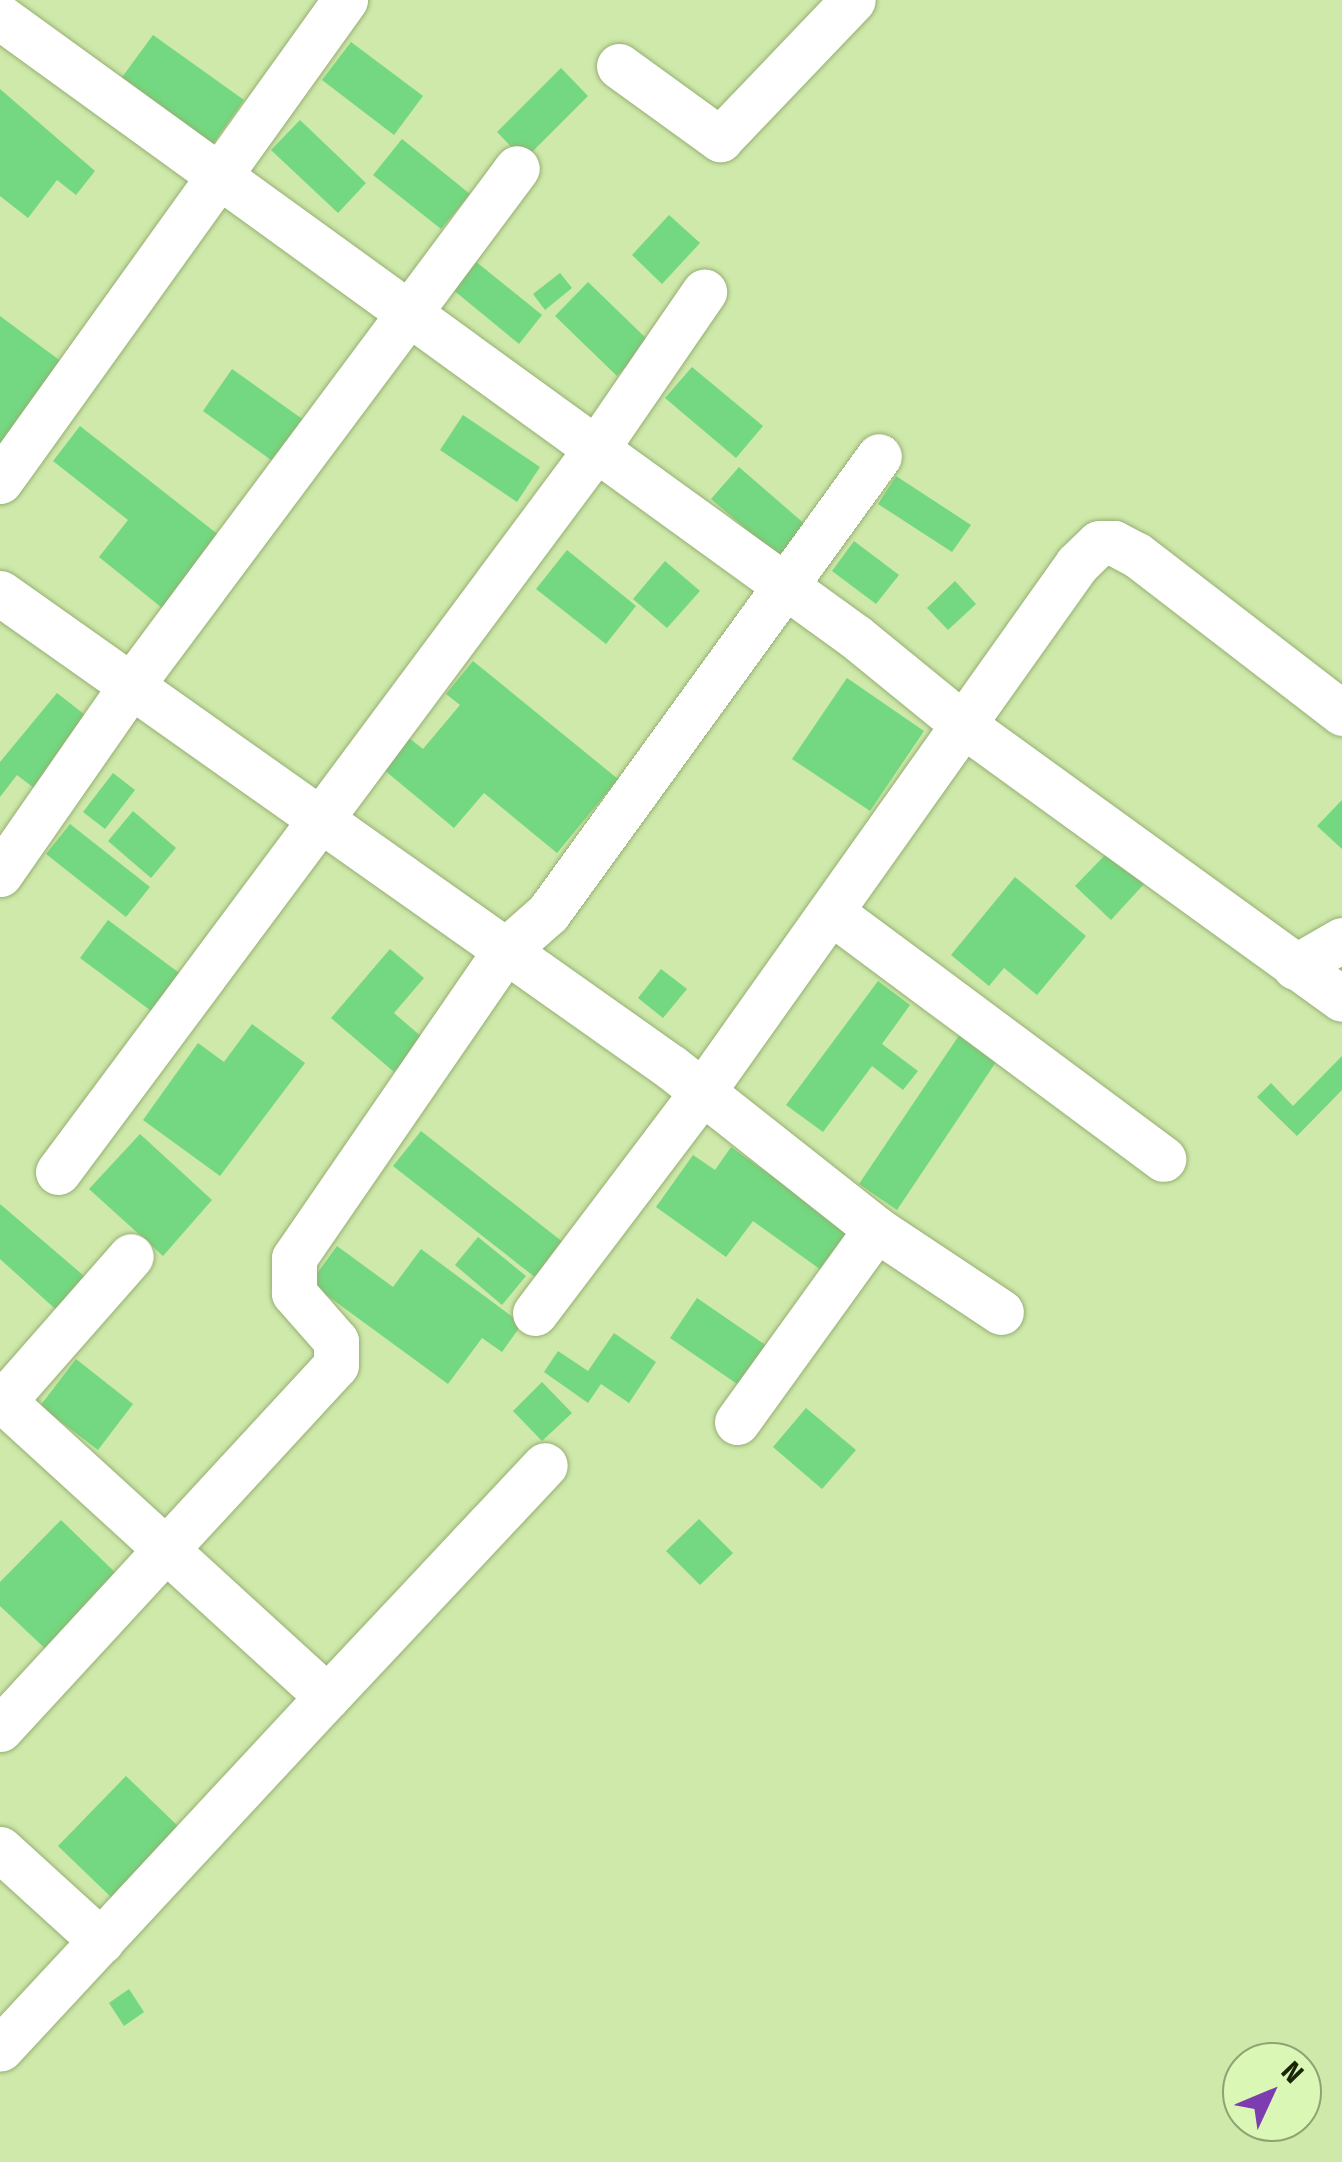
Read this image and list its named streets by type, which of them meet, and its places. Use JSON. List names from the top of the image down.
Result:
{
  "north": "top right"
}
